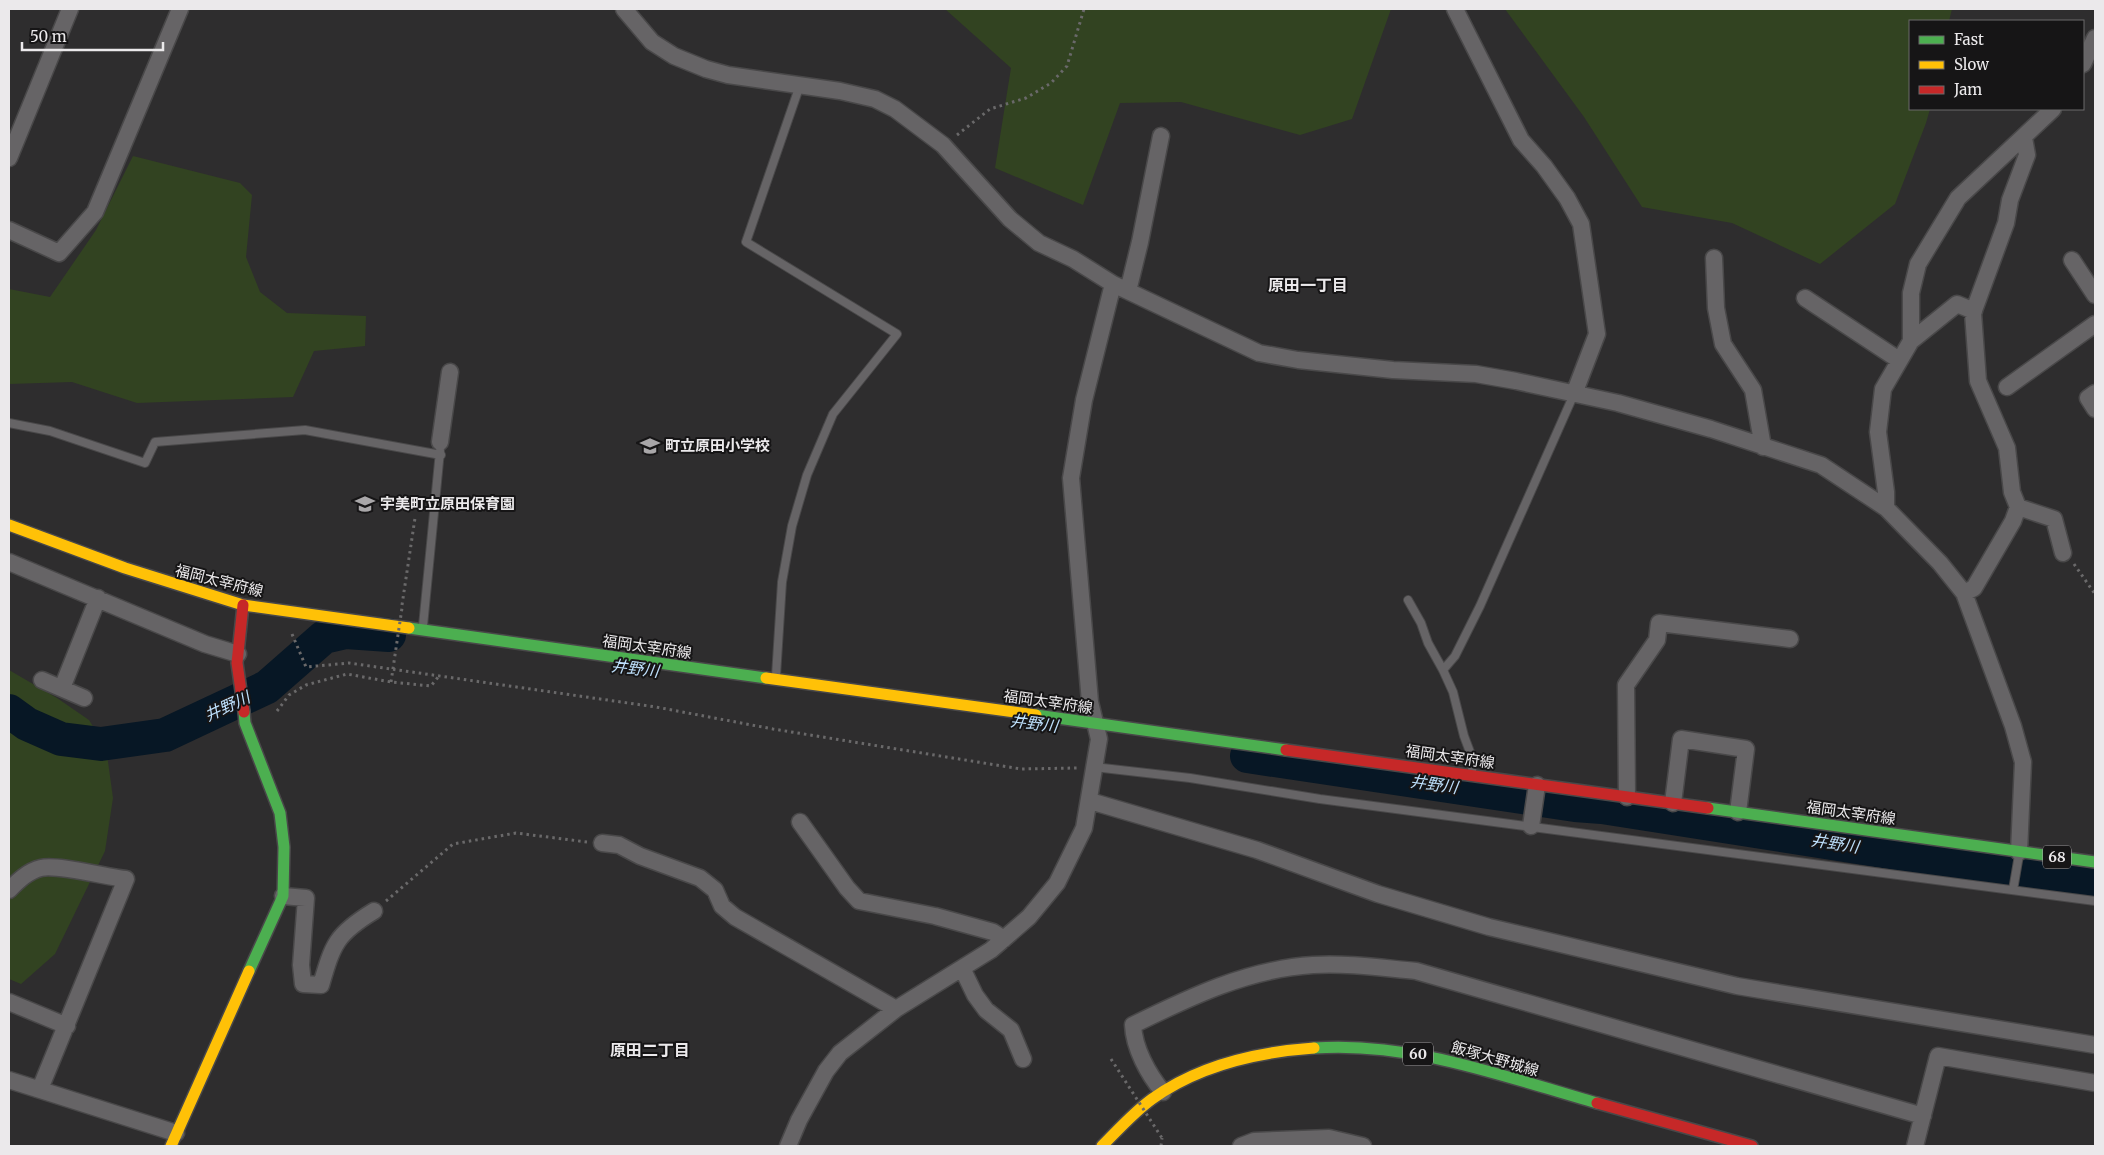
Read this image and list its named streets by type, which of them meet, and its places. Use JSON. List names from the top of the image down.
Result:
{
  "streets": {
    "main road": [
      "福岡太宰府線",
      "68",
      "60",
      "飯塚大野城線"
    ]
  },
  "districts": ["原田一丁目", "原田二丁目"],
  "water": ["井野川"],
  "places": {
    "school or university": ["町立原田小学校", "宇美町立原田保育園"]
  },
  "legend": ["Fast", "Slow", "Jam"],
  "scale_bar": "50 m"
}
